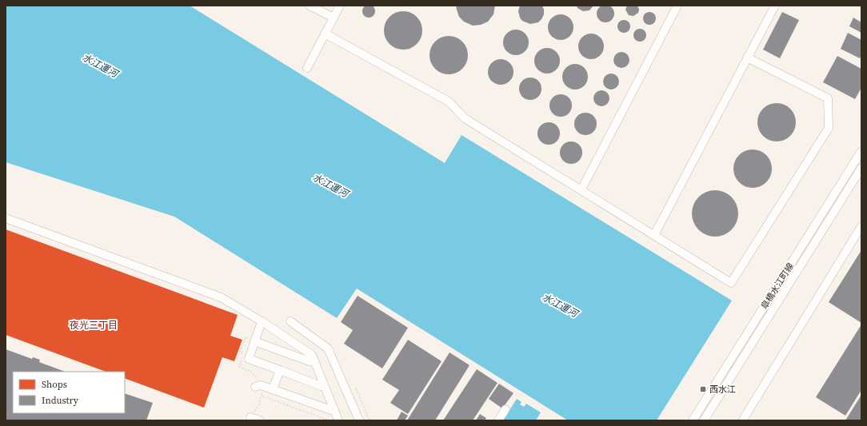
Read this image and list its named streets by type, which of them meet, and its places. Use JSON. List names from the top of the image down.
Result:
{
  "streets": {
    "street": ["皐橋水江町線"]
  },
  "districts": ["夜光三丁目"],
  "water": ["水江運河"],
  "places": {
    "transit": ["西水江"]
  },
  "legend": ["Shops", "Industry"]
}
